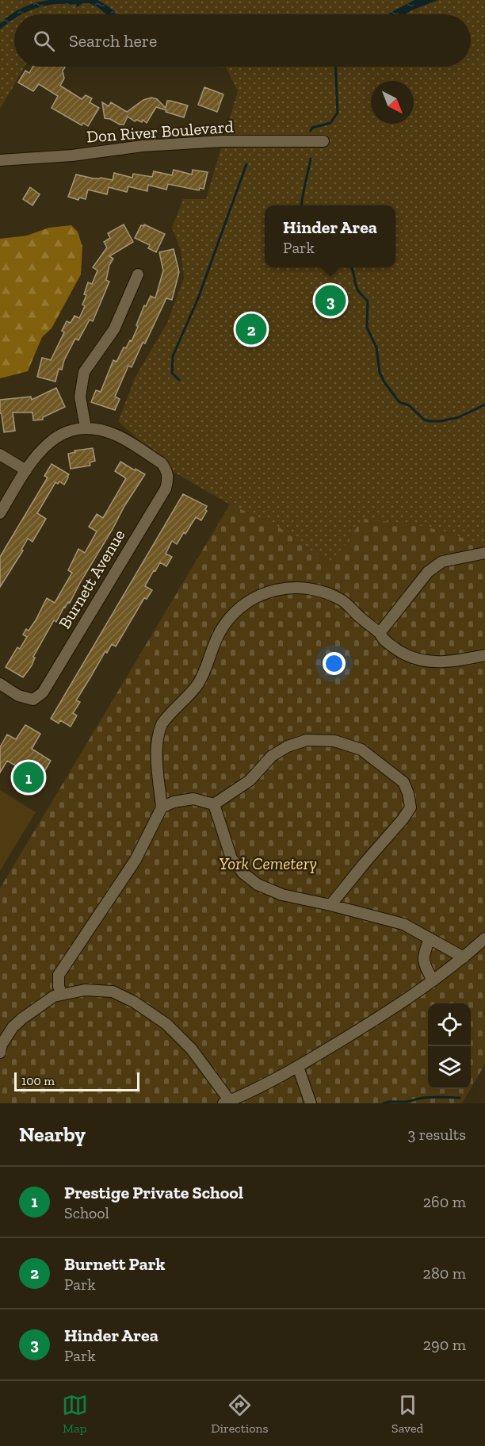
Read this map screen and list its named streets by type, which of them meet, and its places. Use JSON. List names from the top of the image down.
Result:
{
  "streets": {
    "street": ["Don River Boulevard", "Burnett Avenue"]
  },
  "parks": ["York Cemetery"],
  "scale_bar": "100 m",
  "north": "bottom right",
  "page": {
    "search": "Search here",
    "popup": ["Hinder Area", "Park"],
    "pins": ["3", "2", "1"],
    "scale": "100 m",
    "heading": ["Nearby", "3 results"],
    "list": [
      {
        "mark": "1",
        "name": "Prestige Private School",
        "note": "School",
        "value": "260 m"
      },
      {
        "mark": "2",
        "name": "Burnett Park",
        "note": "Park",
        "value": "280 m"
      },
      {
        "mark": "3",
        "name": "Hinder Area",
        "note": "Park",
        "value": "290 m"
      }
    ],
    "nav": ["Map", "Directions", "Saved"]
  }
}
